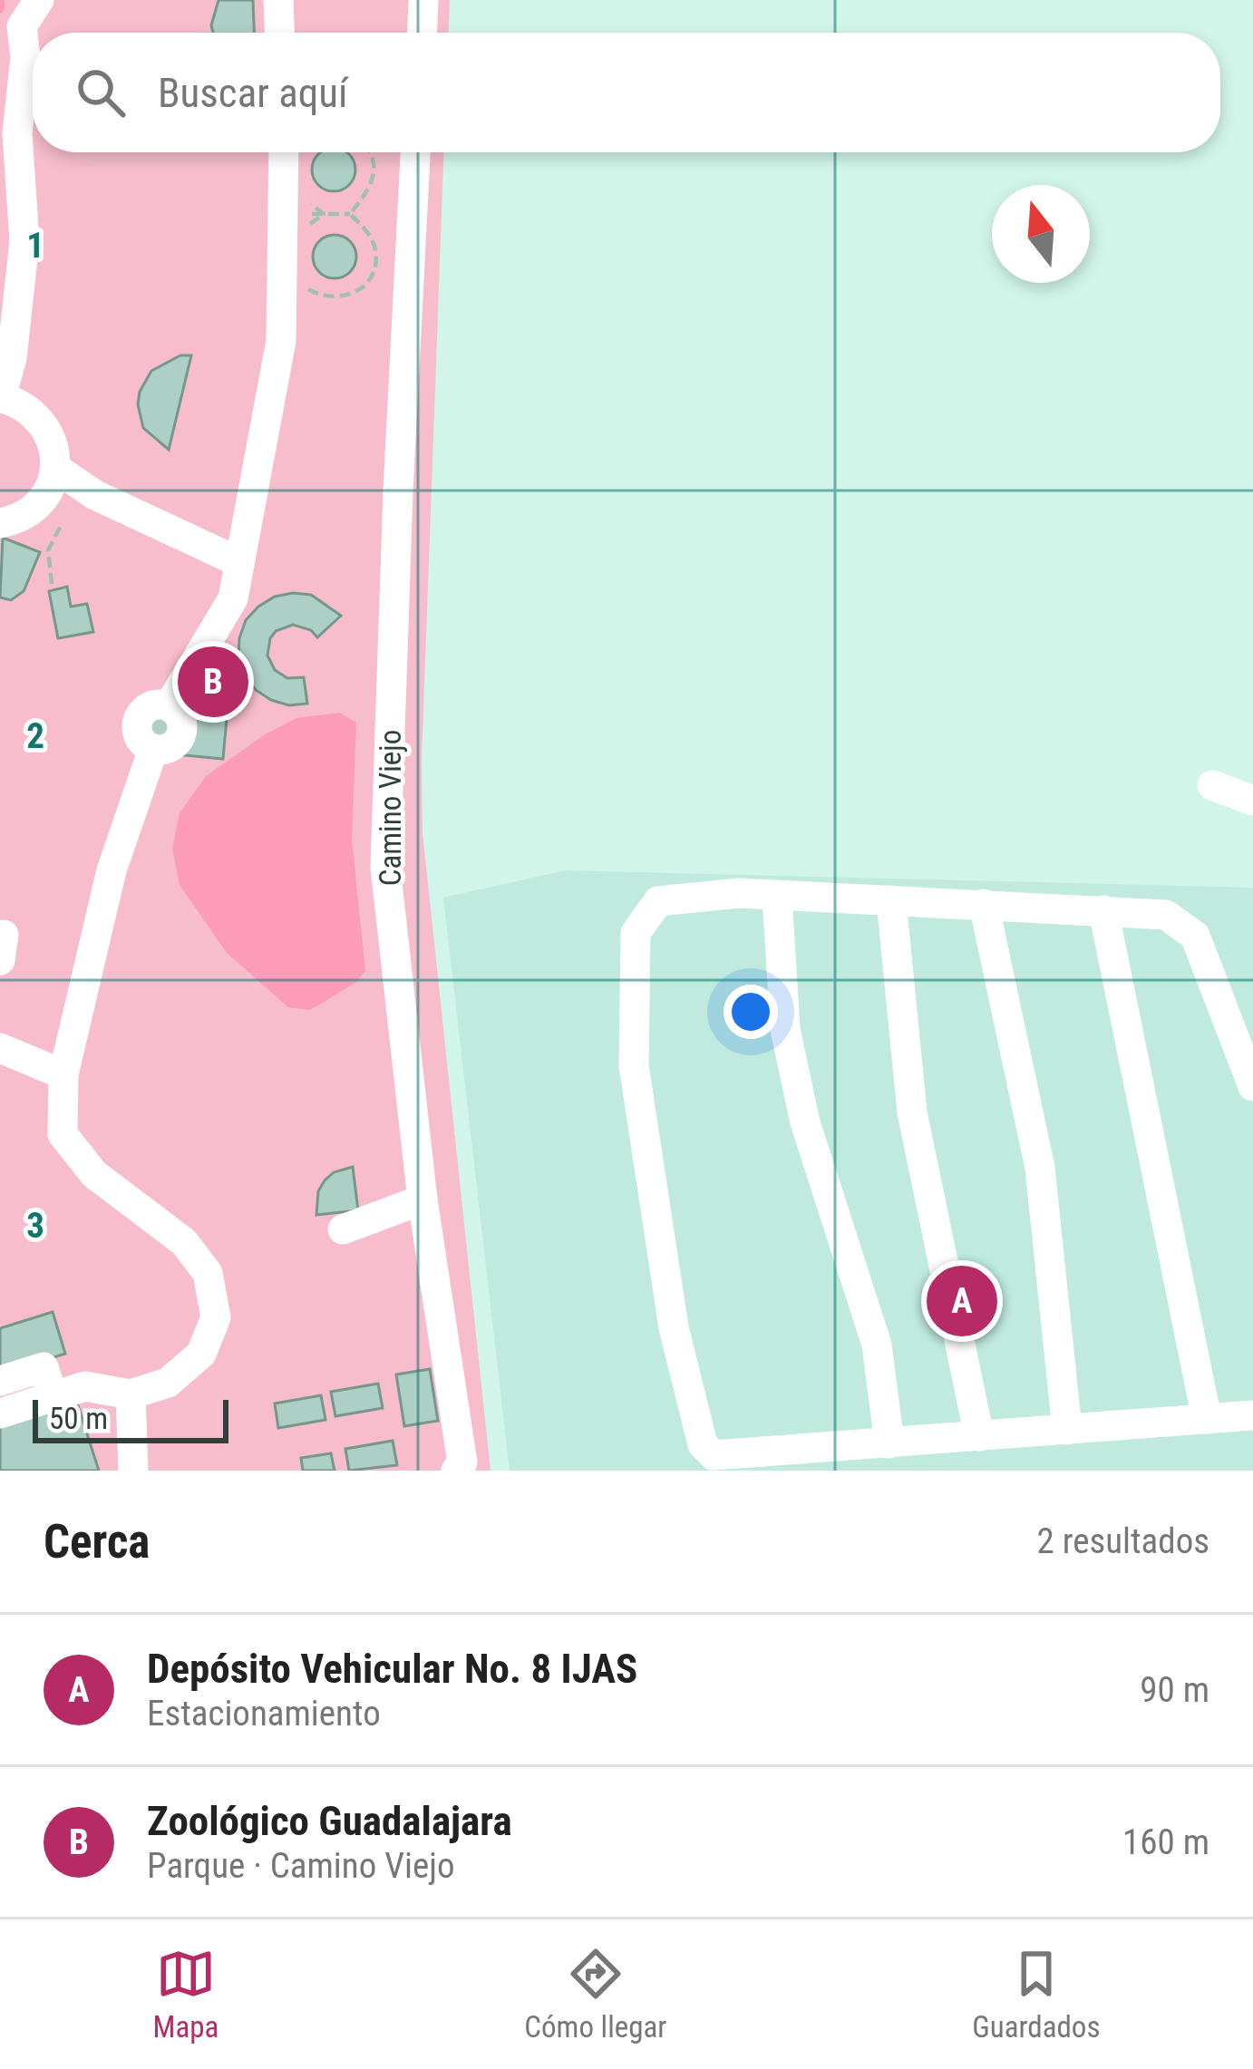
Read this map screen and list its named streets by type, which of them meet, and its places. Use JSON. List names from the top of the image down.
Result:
{
  "streets": {
    "street": ["Camino Viejo"]
  },
  "scale_bar": "50 m",
  "north": "top",
  "page": {
    "search": "Buscar aquí",
    "pins": ["B", "A"],
    "scale": "50 m",
    "heading": ["Cerca", "2 resultados"],
    "list": [
      {
        "mark": "A",
        "name": "Depósito Vehicular No. 8 IJAS",
        "note": "Estacionamiento",
        "value": "90 m"
      },
      {
        "mark": "B",
        "name": "Zoológico Guadalajara",
        "note": "Parque · Camino Viejo",
        "value": "160 m"
      }
    ],
    "nav": ["Mapa", "Cómo llegar", "Guardados"]
  },
  "grid": {
    "rows": ["1", "2", "3"]
  }
}
